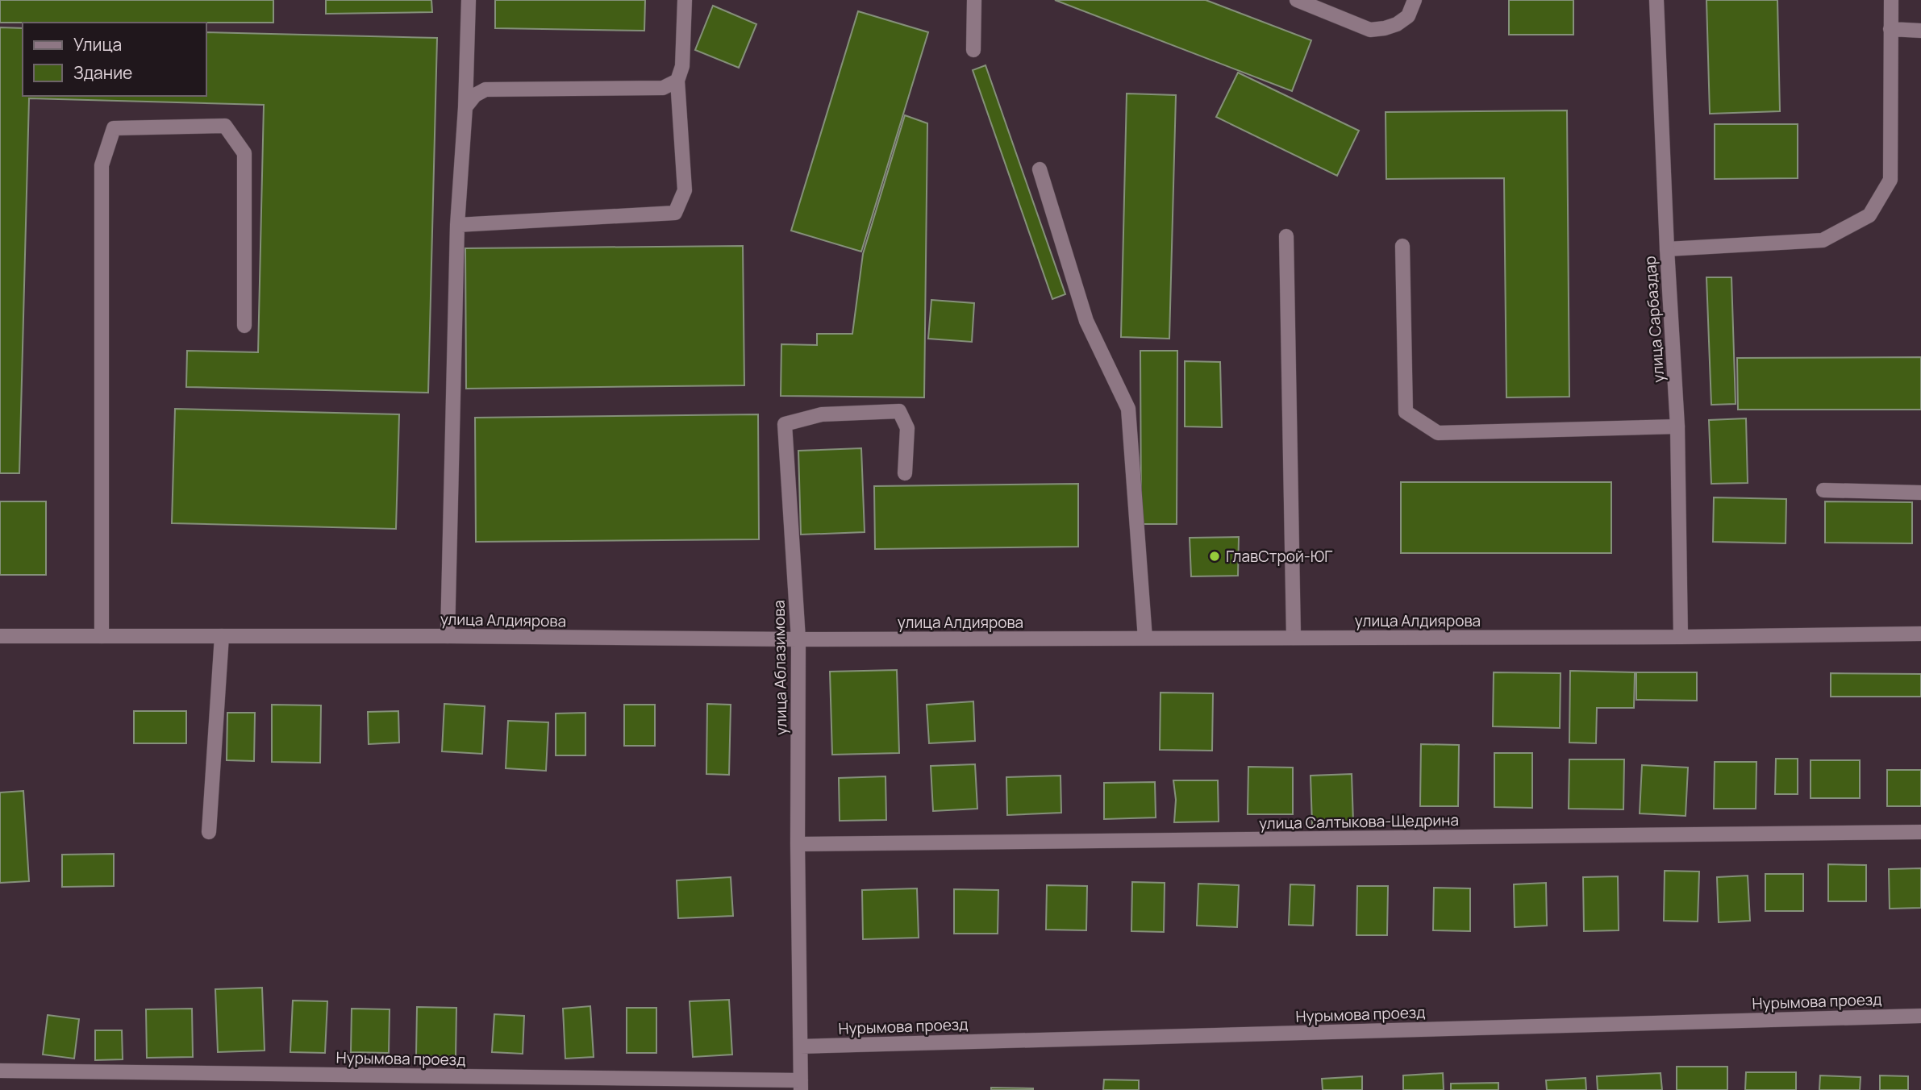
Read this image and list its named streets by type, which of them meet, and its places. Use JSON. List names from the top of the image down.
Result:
{
  "streets": {
    "street": [
      "улица Сарбаздар",
      "улица Алдиярова",
      "улица Аблазимова",
      "улица Салтыкова-Щедрина",
      "Нурымова проезд"
    ]
  },
  "crossings": [
    ["улица Сарбаздар", "улица Алдиярова"],
    ["улица Алдиярова", "улица Аблазимова"],
    ["улица Аблазимова", "улица Салтыкова-Щедрина"],
    ["улица Аблазимова", "Нурымова проезд"]
  ],
  "places": ["ГлавСтрой-ЮГ"],
  "legend": ["Улица", "Здание"]
}
